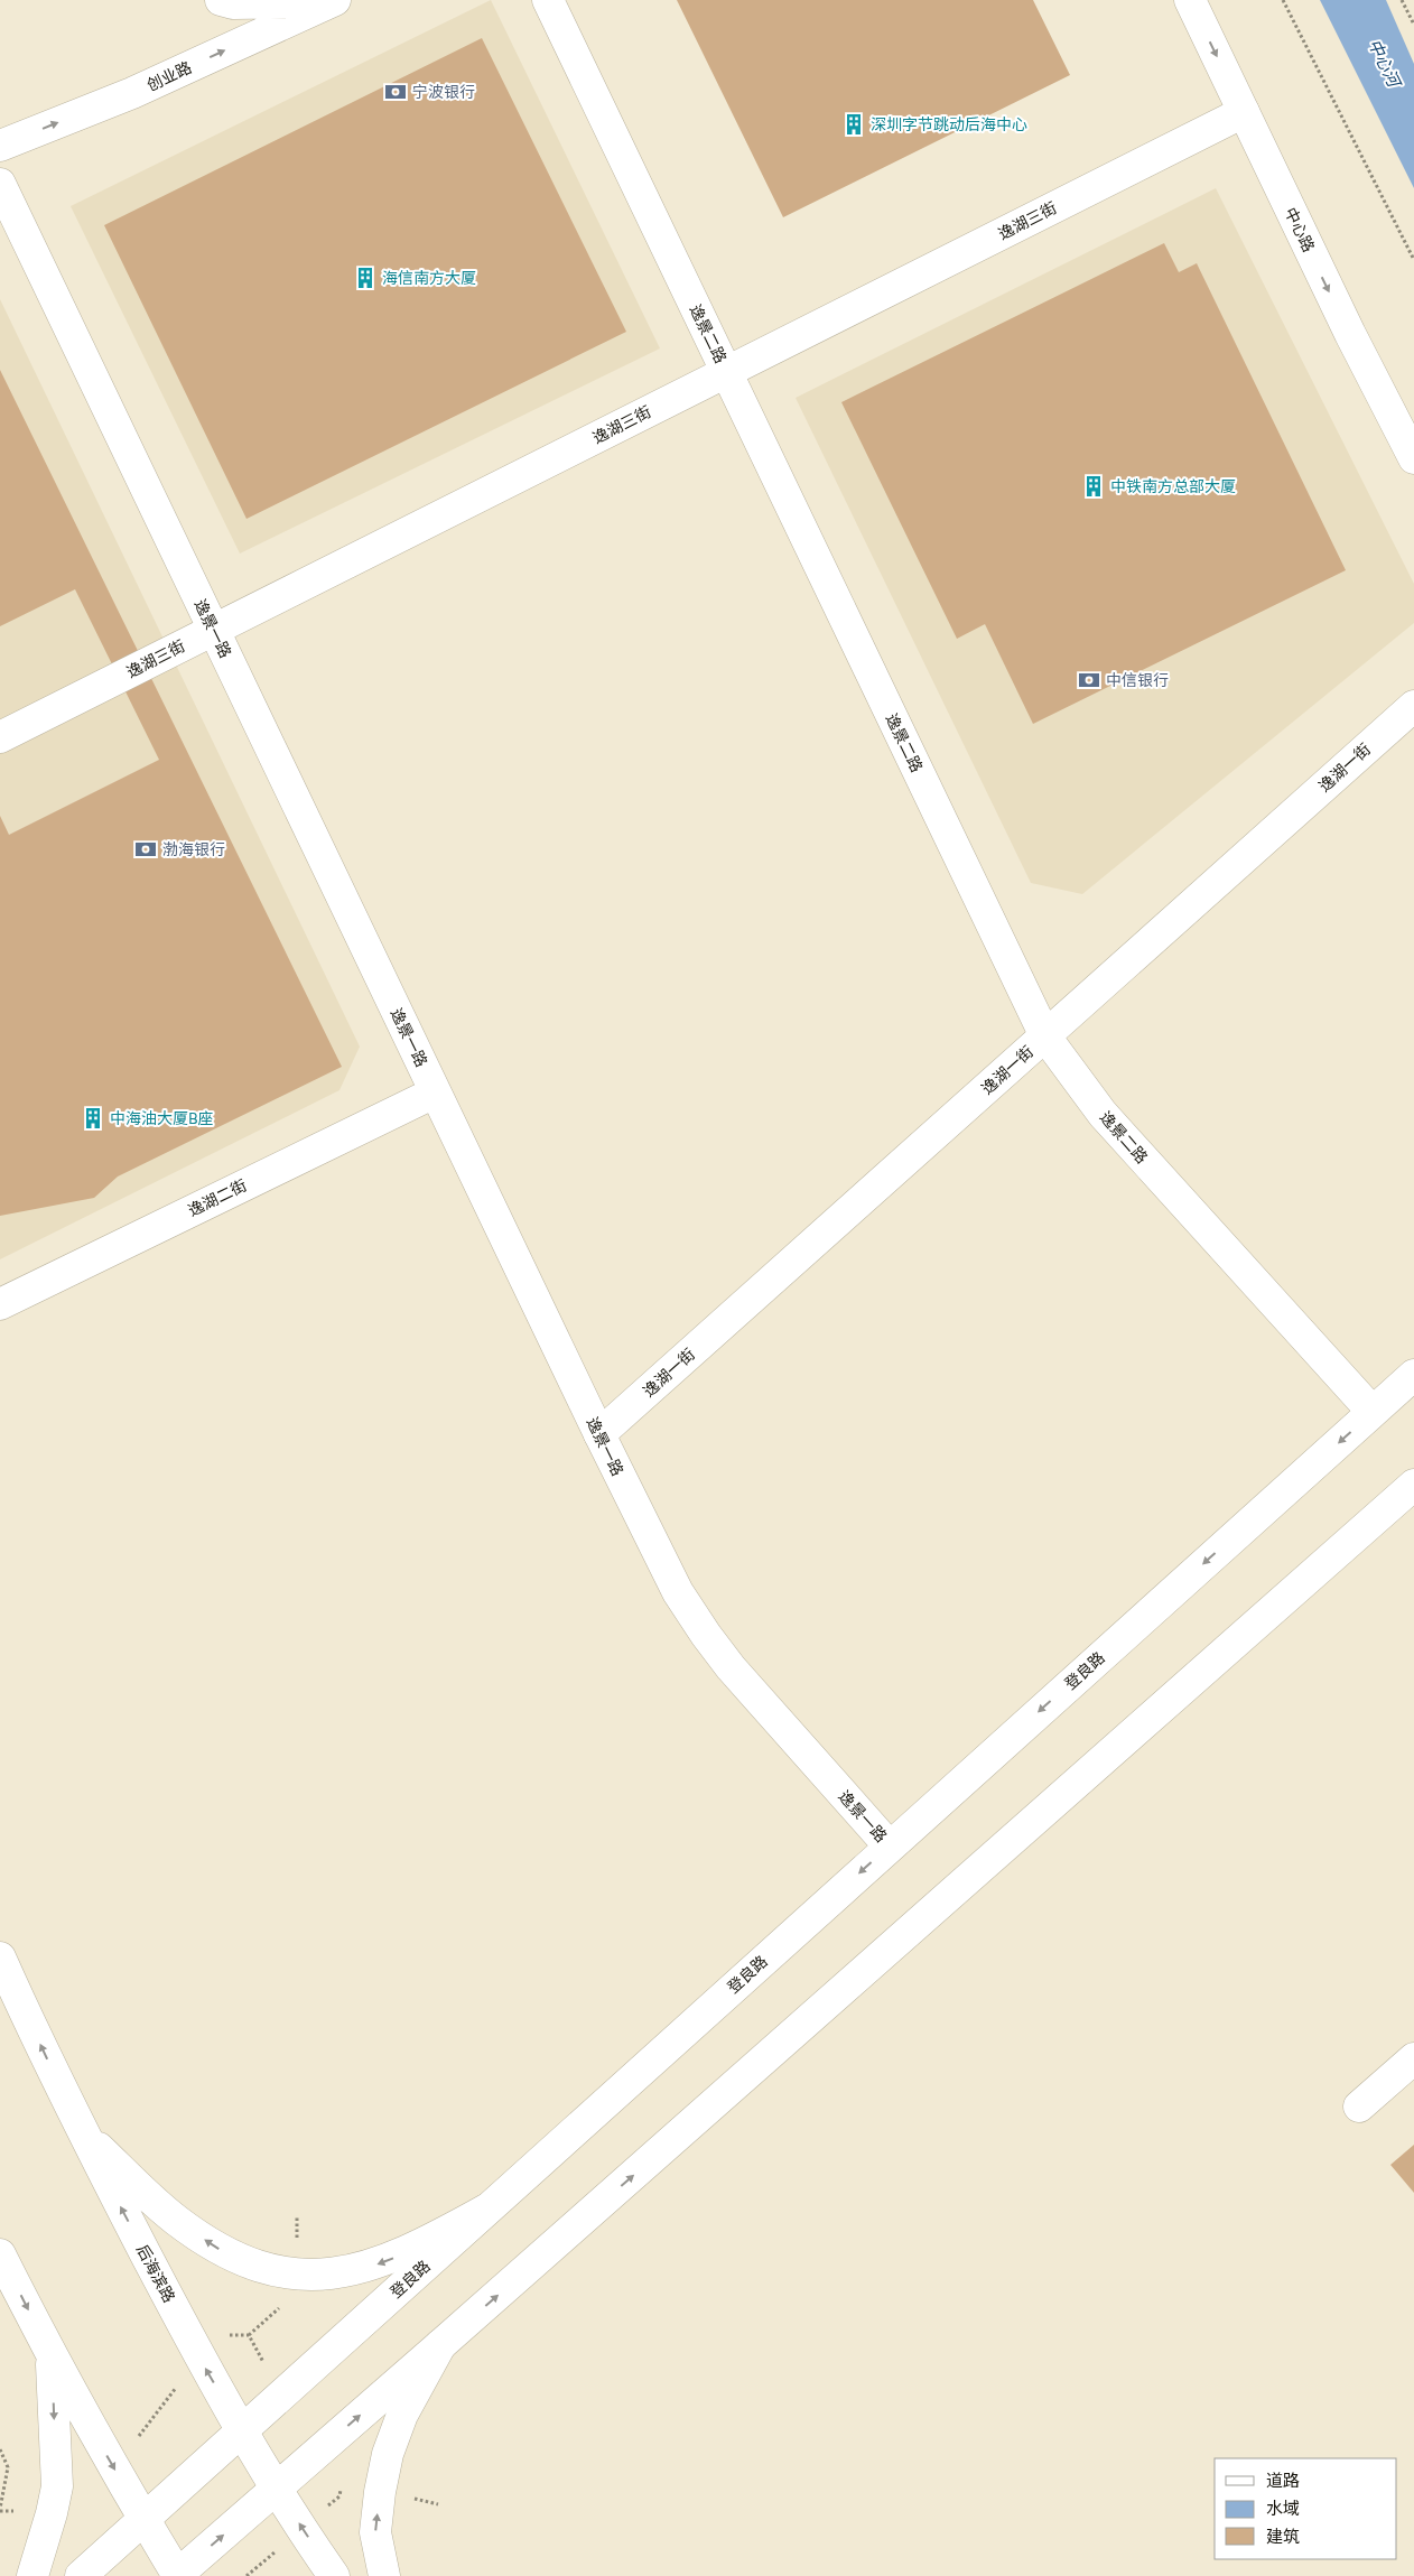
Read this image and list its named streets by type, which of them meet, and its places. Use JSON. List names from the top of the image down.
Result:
{
  "streets": {
    "street": [
      "创业路",
      "逸湖三街",
      "中心路",
      "逸景二路",
      "逸景一路",
      "逸湖一街",
      "逸湖二街",
      "登良路",
      "后海滨路"
    ]
  },
  "crossings": [
    ["逸湖三街", "中心路"],
    ["逸湖三街", "逸景二路"],
    ["逸湖三街", "逸景一路"],
    ["逸景二路", "逸湖一街"],
    ["逸景二路", "登良路"],
    ["逸景一路", "逸湖一街"],
    ["逸景一路", "逸湖二街"],
    ["逸景一路", "登良路"],
    ["登良路", "后海滨路"]
  ],
  "one_way": ["中心路"],
  "water": ["中心河"],
  "places": {
    "bank": ["宁波银行", "中信银行", "渤海银行"],
    "building": [
      "深圳字节跳动后海中心",
      "海信南方大厦",
      "中铁南方总部大厦",
      "中海油大厦B座"
    ]
  },
  "legend": ["道路", "水域", "建筑"]
}
